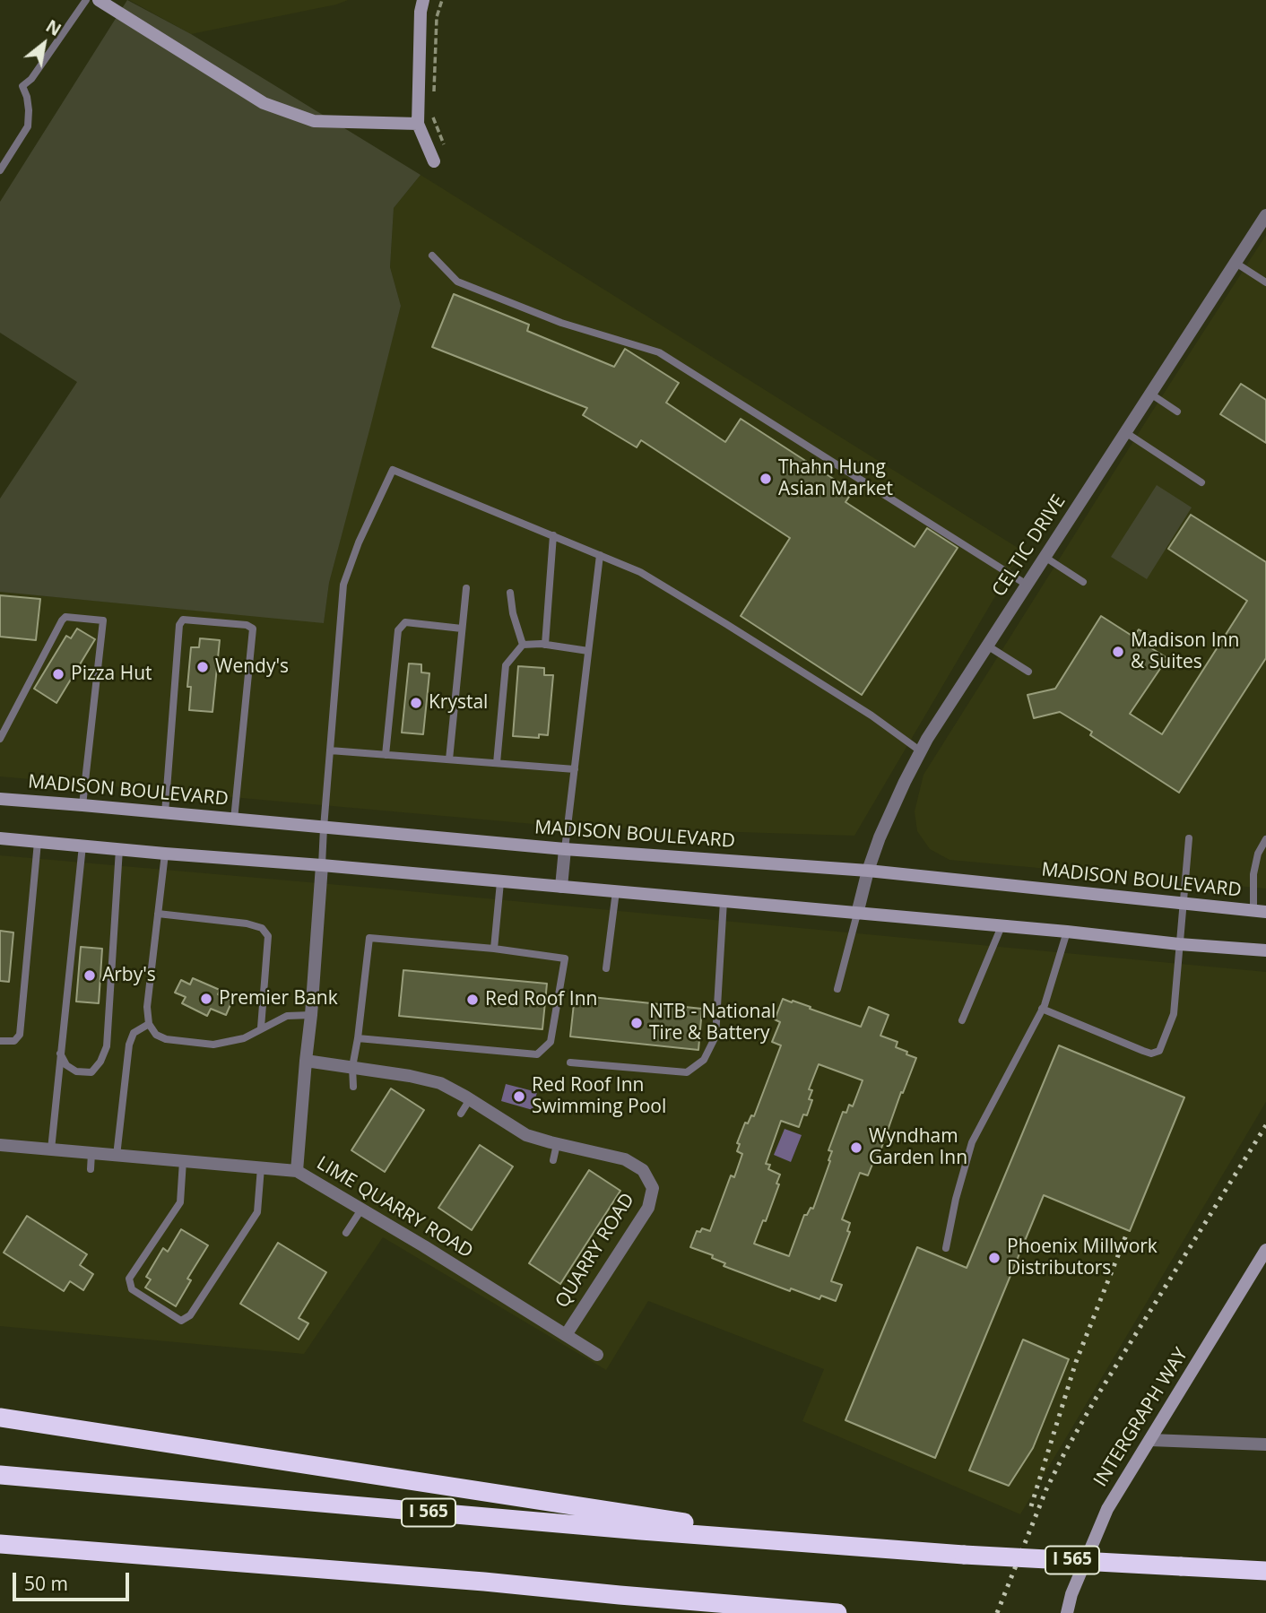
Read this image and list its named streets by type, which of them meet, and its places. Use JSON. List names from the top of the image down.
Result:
{
  "streets": {
    "highway": ["I 565"],
    "main road": ["MADISON BOULEVARD", "INTERGRAPH WAY"],
    "street": ["CELTIC DRIVE", "LIME QUARRY ROAD", "QUARRY ROAD"]
  },
  "crossings": [
    ["CELTIC DRIVE", "MADISON BOULEVARD"],
    ["LIME QUARRY ROAD", "QUARRY ROAD"]
  ],
  "places": [
    "Thahn Hung Asian Market",
    "Madison Inn & Suites",
    "Wendy's",
    "Pizza Hut",
    "Krystal",
    "Arby's",
    "Premier Bank",
    "Red Roof Inn",
    "NTB - National Tire & Battery",
    "Red Roof Inn Swimming Pool",
    "Wyndham Garden Inn",
    "Phoenix Millwork Distributors"
  ],
  "scale_bar": "50 m",
  "north": "top right"
}
